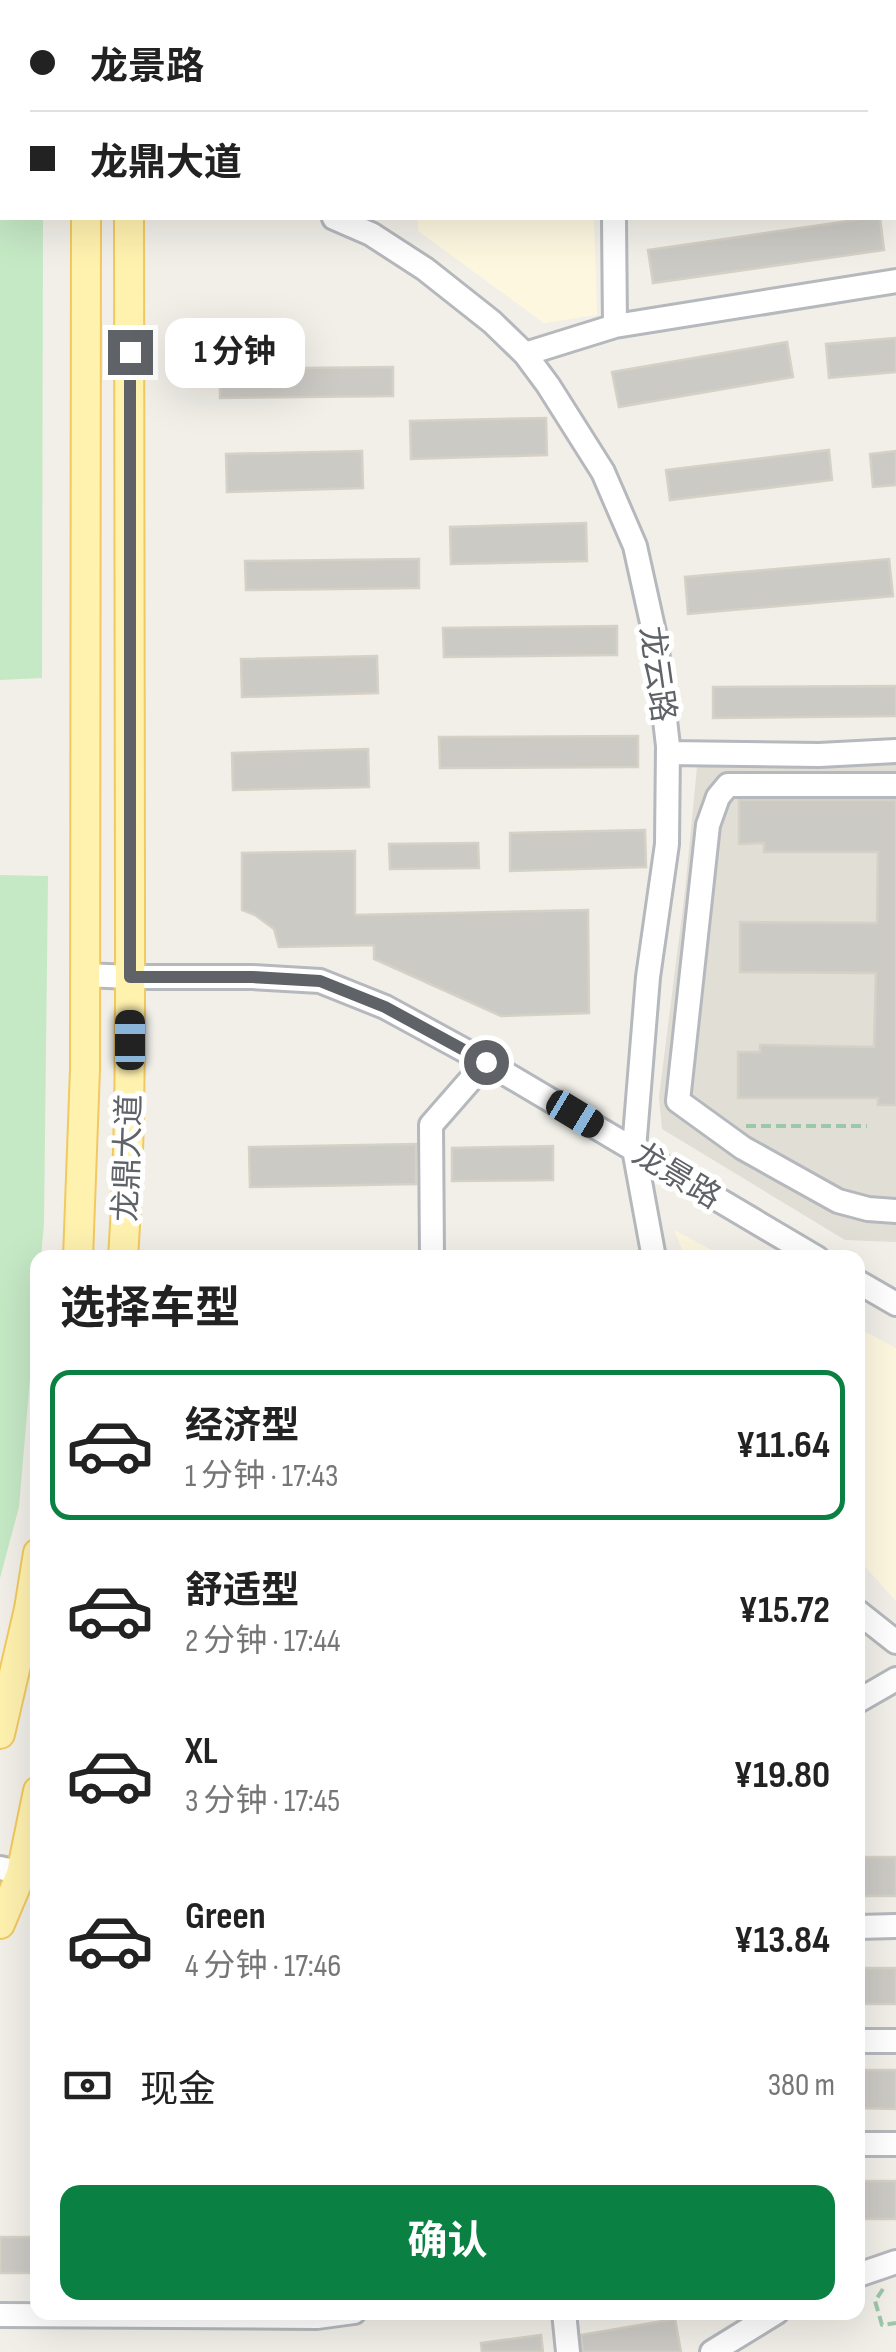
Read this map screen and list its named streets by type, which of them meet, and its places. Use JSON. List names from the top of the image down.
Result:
{
  "streets": {
    "main road": ["龙鼎大道"],
    "street": ["龙云路", "龙景路"]
  },
  "crossings": [
    ["龙云路", "龙景路"],
    ["龙鼎大道", "龙景路"]
  ],
  "page": {
    "banner": ["龙景路", "龙鼎大道"],
    "bubble": "1 分钟",
    "heading": "选择车型",
    "list": [
      {
        "name": "经济型",
        "note": "1 分钟 · 17:43",
        "value": "¥11.64"
      },
      {
        "name": "舒适型",
        "note": "2 分钟 · 17:44",
        "value": "¥15.72"
      },
      {
        "name": "XL",
        "note": "3 分钟 · 17:45",
        "value": "¥19.80"
      },
      {
        "name": "Green",
        "note": "4 分钟 · 17:46",
        "value": "¥13.84"
      }
    ],
    "pay": ["现金", "380 m"],
    "buttons": "确认"
  }
}
